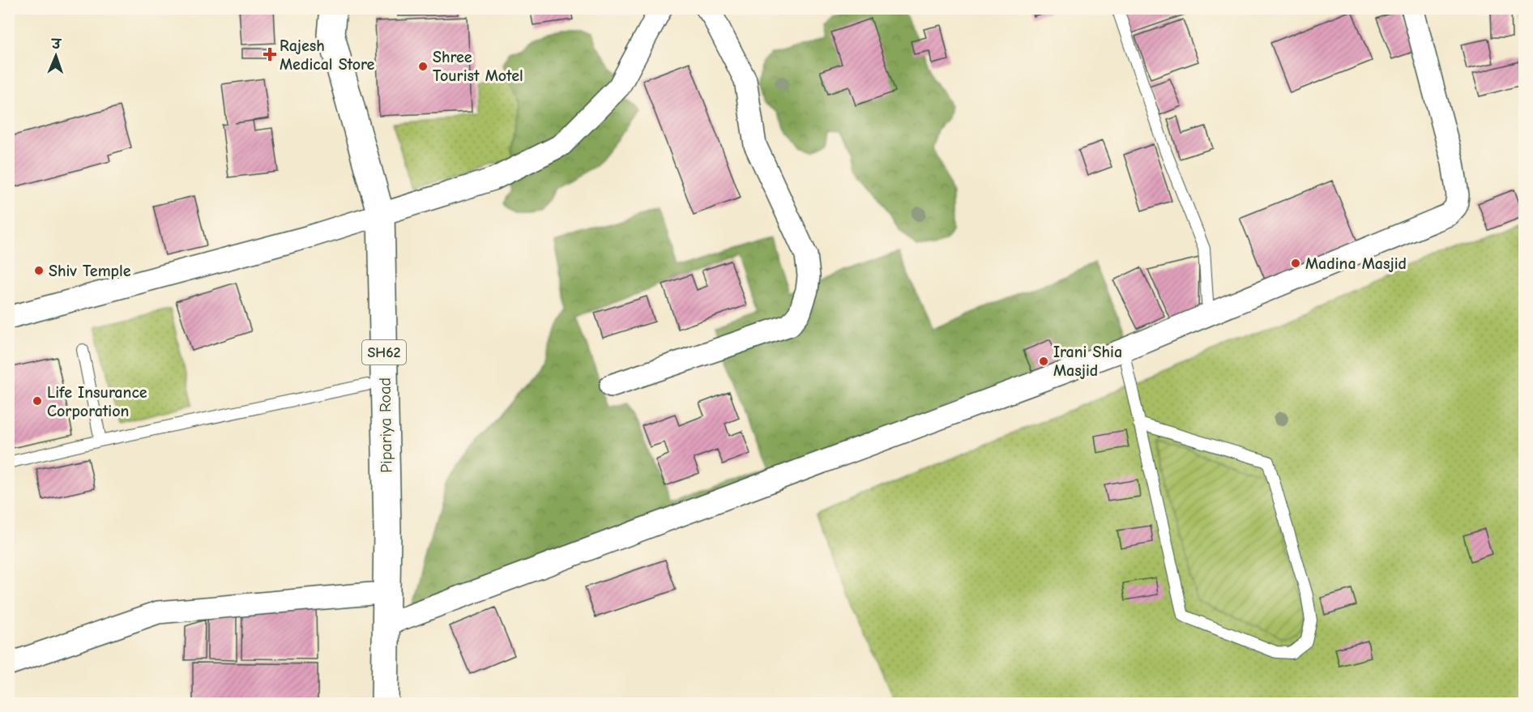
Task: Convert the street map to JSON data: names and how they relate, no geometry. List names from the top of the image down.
{
  "streets": {
    "main road": ["SH62", "Pipariya Road"]
  },
  "places": {
    "health": ["Rajesh Medical Store"],
    "other": [
      "Shree Tourist Motel",
      "Madina Masjid",
      "Shiv Temple",
      "Irani Shia Masjid",
      "Life Insurance Corporation"
    ]
  },
  "north": "top"
}
